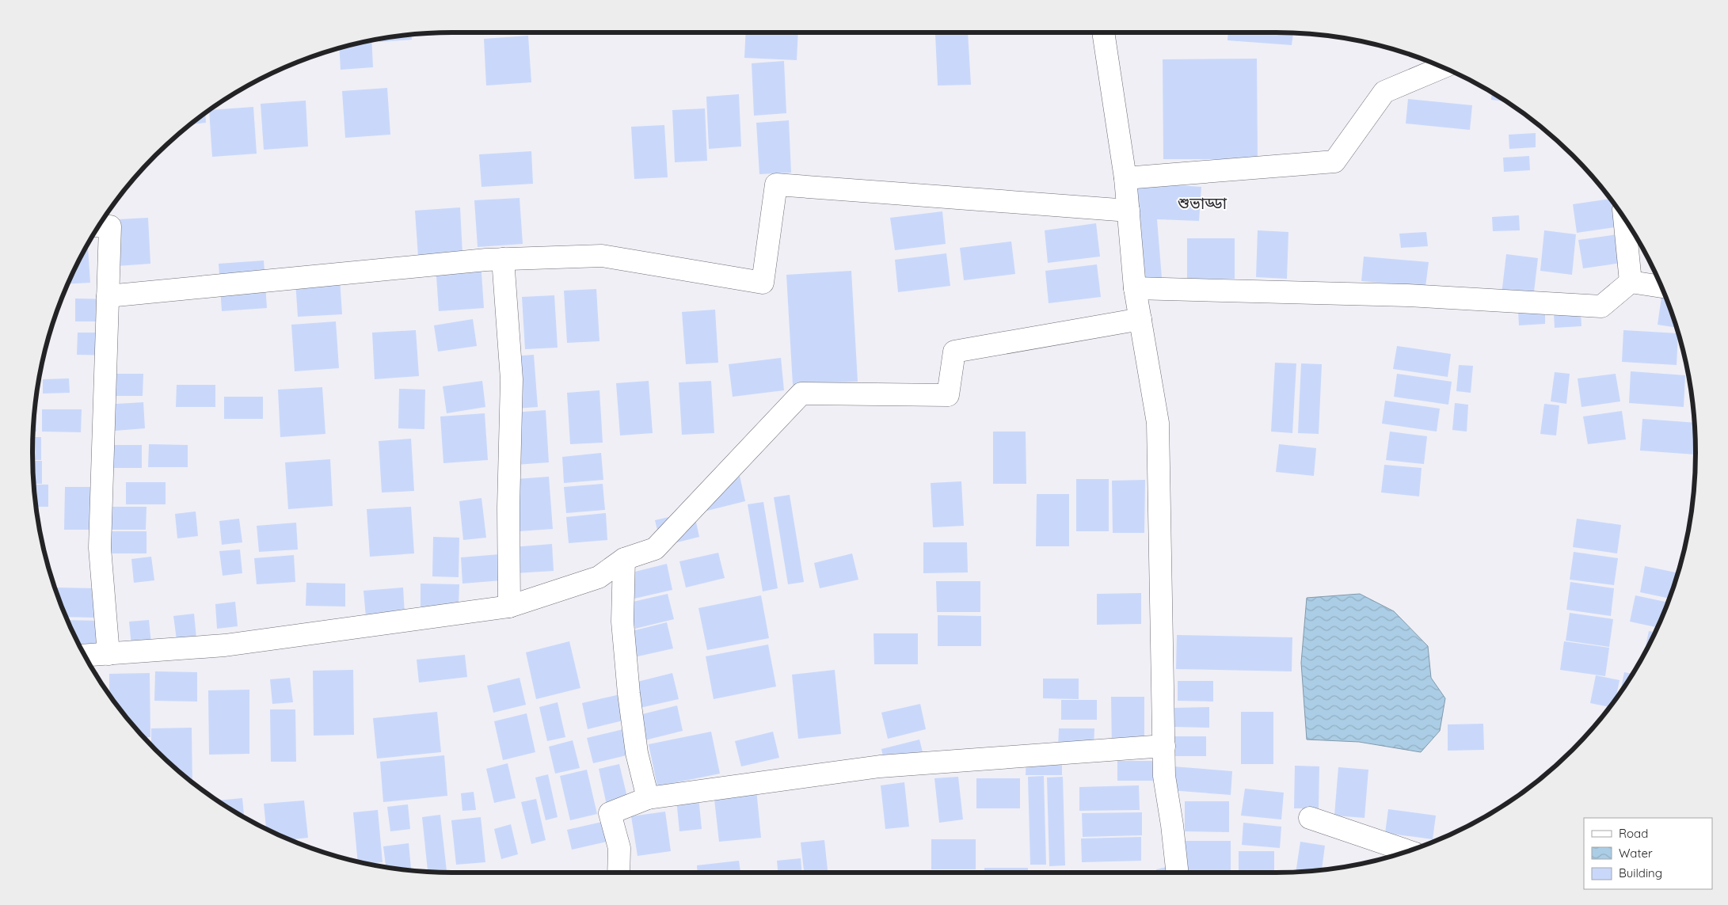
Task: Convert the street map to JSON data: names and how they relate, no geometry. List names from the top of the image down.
{
  "districts": ["শুভাড্ডা"],
  "legend": ["Road", "Water", "Building"]
}
